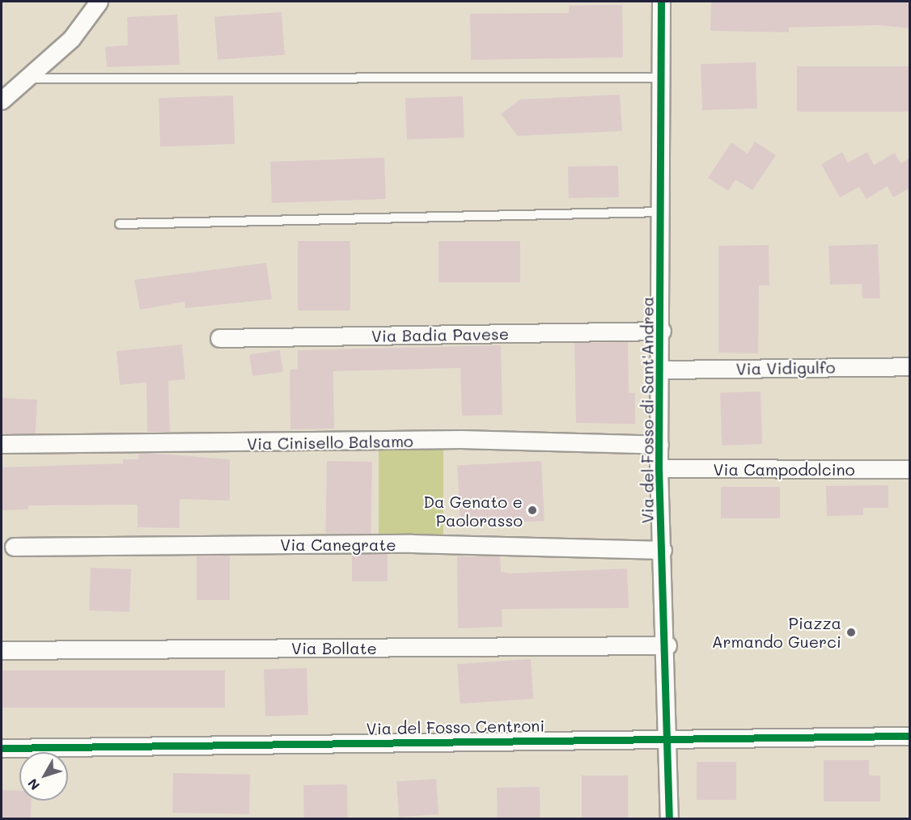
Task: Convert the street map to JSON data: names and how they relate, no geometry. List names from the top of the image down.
{
  "streets": {
    "street": [
      "Via Badia Pavese",
      "Via Vidigulfo",
      "Via del Fosso di Sant'Andrea",
      "Via Cinisello Balsamo",
      "Via Campodolcino",
      "Via Canegrate",
      "Via Bollate",
      "Via del Fosso Centroni"
    ]
  },
  "crossings": [
    ["Via Badia Pavese", "Via del Fosso di Sant'Andrea"],
    ["Via Vidigulfo", "Via del Fosso di Sant'Andrea"],
    ["Via del Fosso di Sant'Andrea", "Via Cinisello Balsamo"],
    ["Via del Fosso di Sant'Andrea", "Via Campodolcino"],
    ["Via del Fosso di Sant'Andrea", "Via Canegrate"],
    ["Via del Fosso di Sant'Andrea", "Via Bollate"],
    ["Via del Fosso di Sant'Andrea", "Via del Fosso Centroni"]
  ],
  "places": ["Da Genato e Paolorasso", "Piazza Armando Guerci"],
  "north": "bottom left"
}
